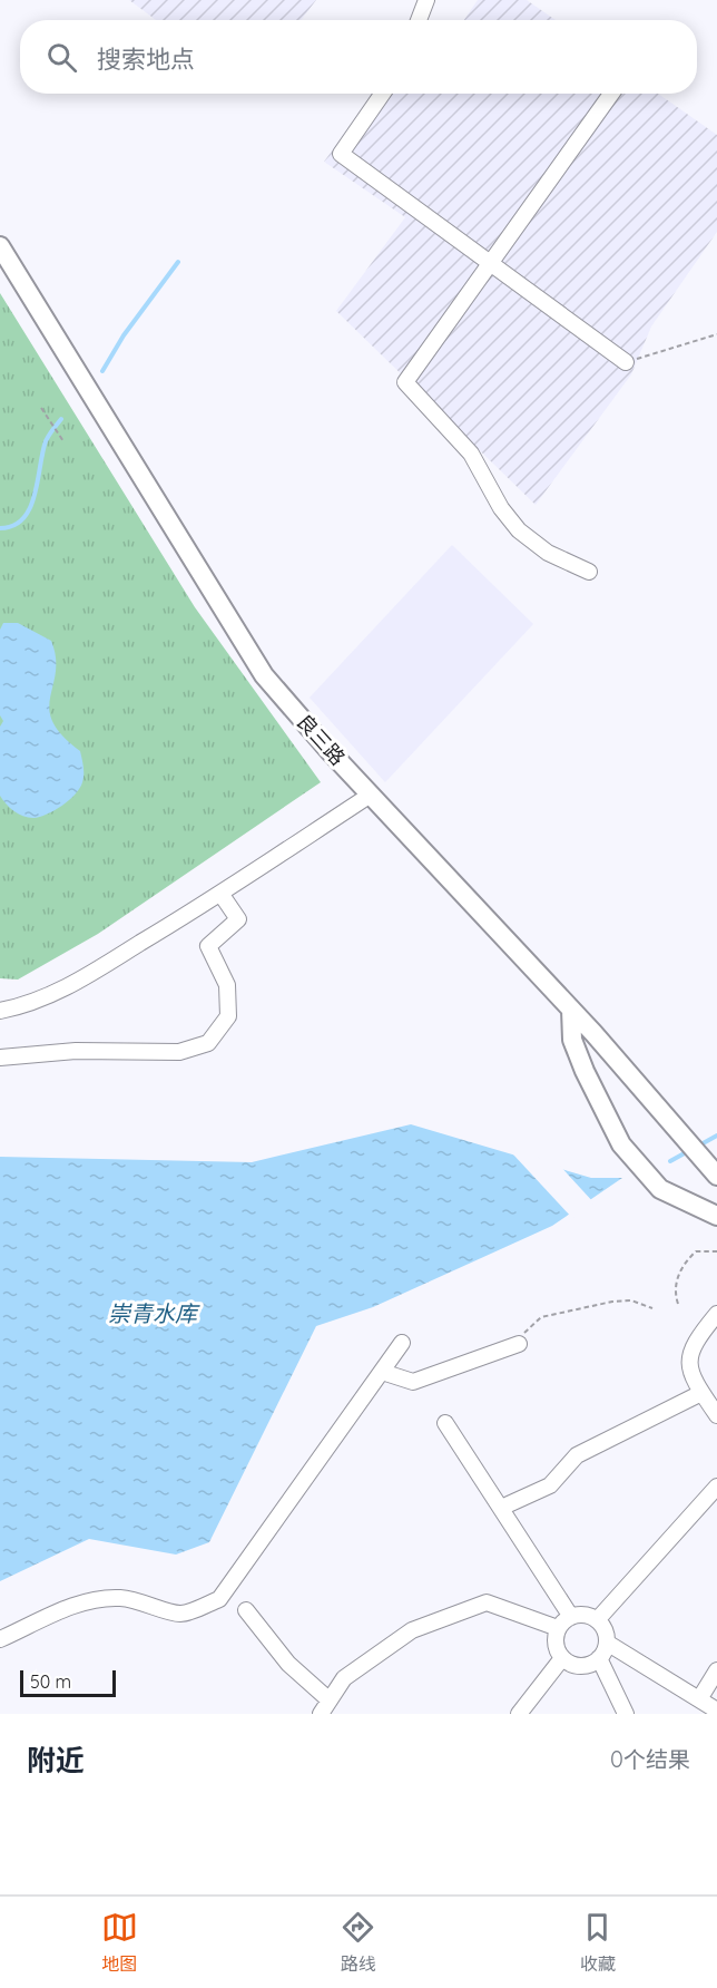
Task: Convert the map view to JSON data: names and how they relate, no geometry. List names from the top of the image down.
{
  "streets": {
    "main road": ["良三路"]
  },
  "water": ["崇青水库"],
  "scale_bar": "50 m",
  "page": {
    "search": "搜索地点",
    "scale": "50 m",
    "heading": ["附近", "0个结果"],
    "nav": ["地图", "路线", "收藏"]
  }
}
